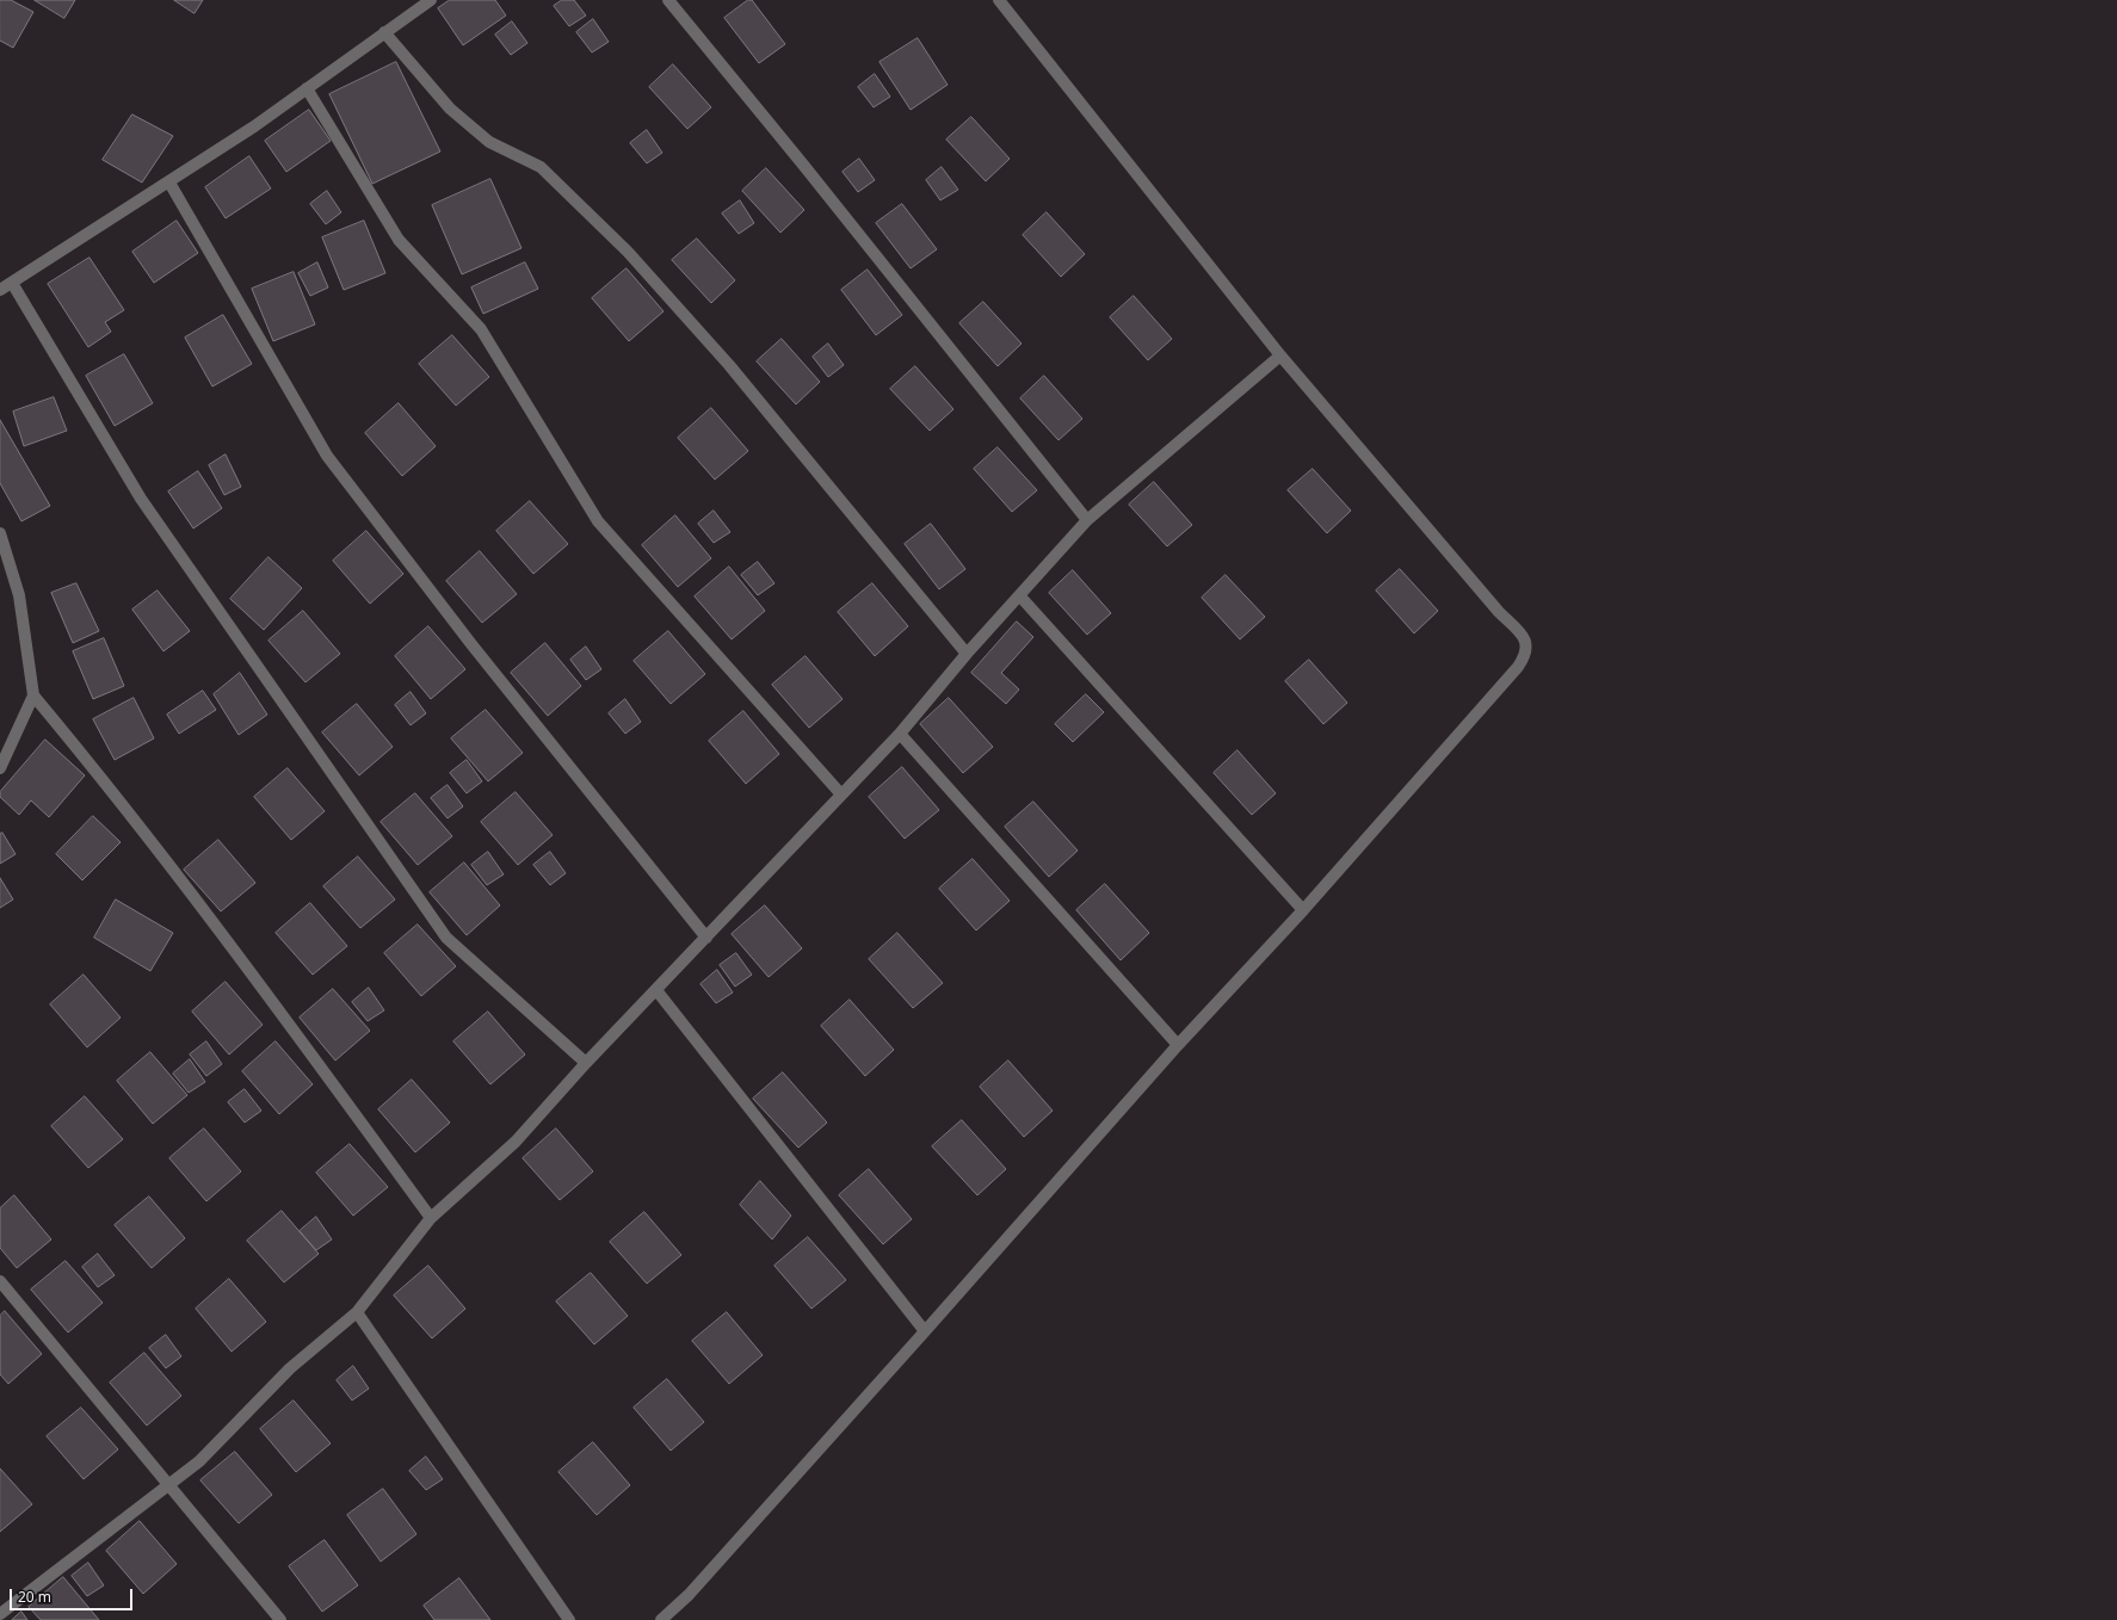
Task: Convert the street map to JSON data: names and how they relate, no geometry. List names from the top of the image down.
{
  "scale_bar": "20 m"
}
